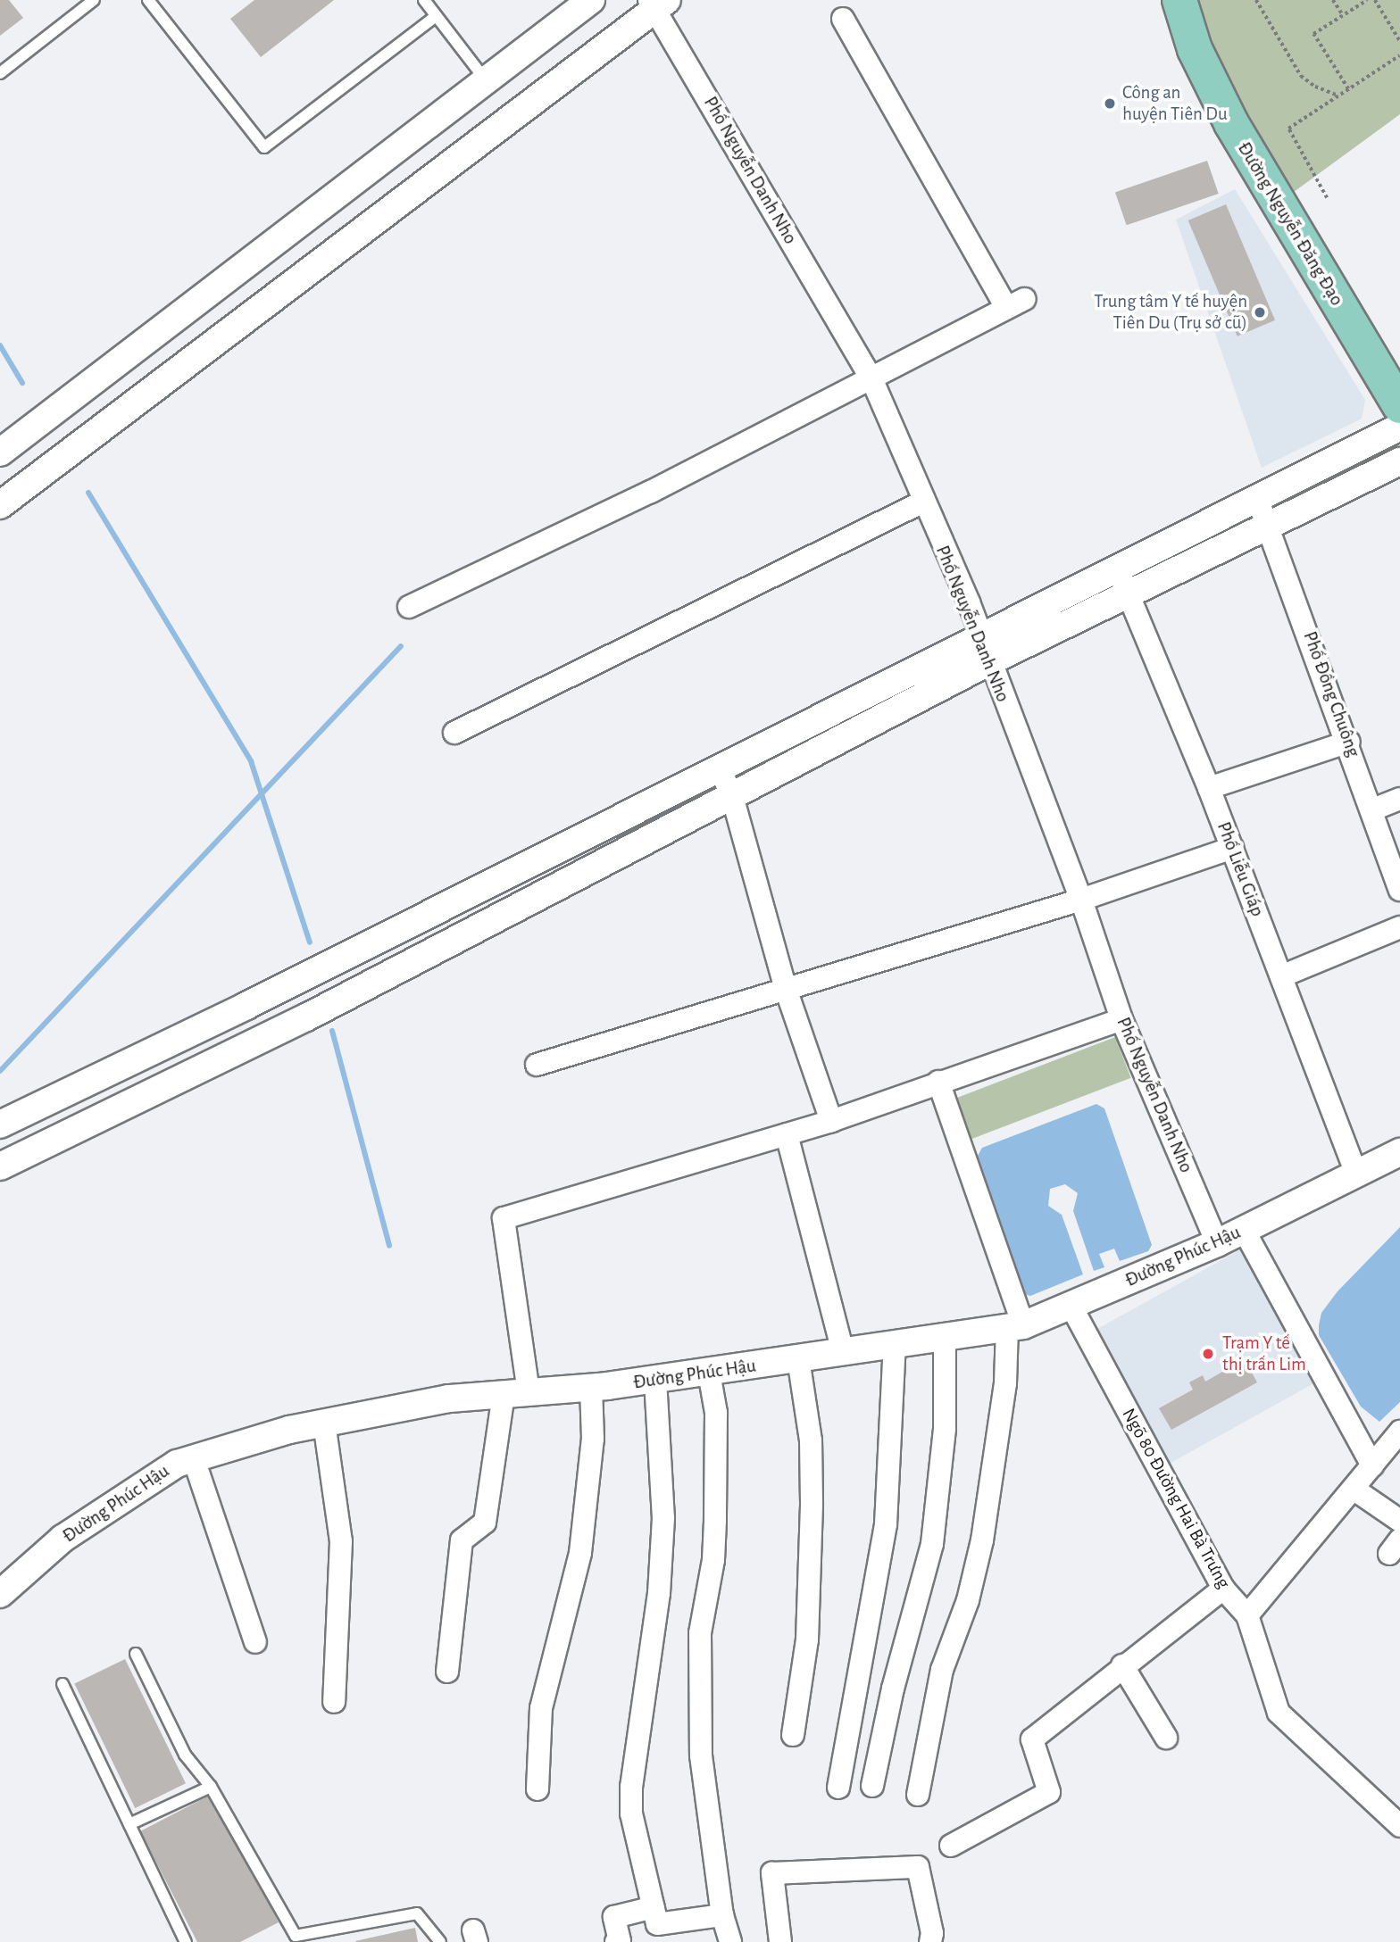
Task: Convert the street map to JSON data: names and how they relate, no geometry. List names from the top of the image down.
{
  "streets": {
    "main road": ["Đường Nguyễn Đăng Đạo"],
    "street": [
      "Phố Nguyễn Danh Nho",
      "Phố Đồng Chuông",
      "Phố Liễu Giáp",
      "Đường Phúc Hậu",
      "Ngõ 80 Đường Hai Bà Trưng"
    ]
  },
  "crossings": [
    ["Phố Nguyễn Danh Nho", "Đường Phúc Hậu"],
    ["Phố Liễu Giáp", "Đường Phúc Hậu"],
    ["Đường Phúc Hậu", "Ngõ 80 Đường Hai Bà Trưng"]
  ],
  "places": ["Công an huyện Tiên Du", "Trung tâm Y tế huyện Tiên Du (Trụ sở cũ)", "Trạm Y tế thị trấn Lim"]
}
